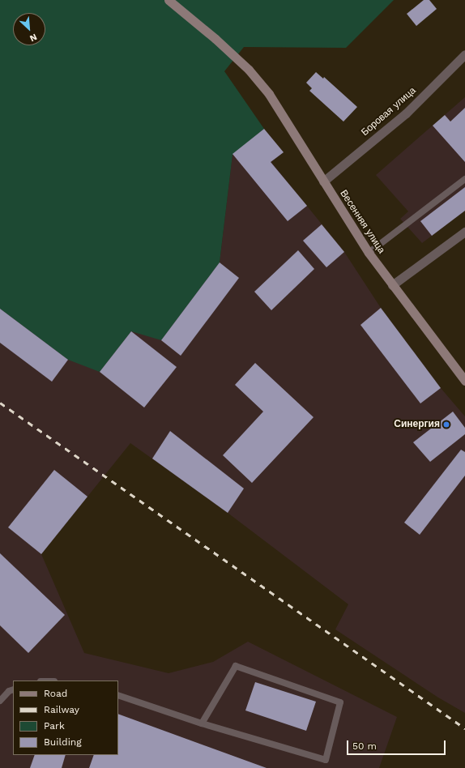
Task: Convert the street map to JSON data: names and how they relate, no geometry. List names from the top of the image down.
{
  "streets": {
    "main road": ["Весенняя улица"],
    "street": ["Боровая улица"]
  },
  "crossings": [
    ["Боровая улица", "Весенняя улица"]
  ],
  "places": ["Синергия"],
  "legend": [
    "Road",
    "Railway",
    "Park",
    "Building"
  ],
  "scale_bar": "50 m",
  "north": "bottom right"
}
